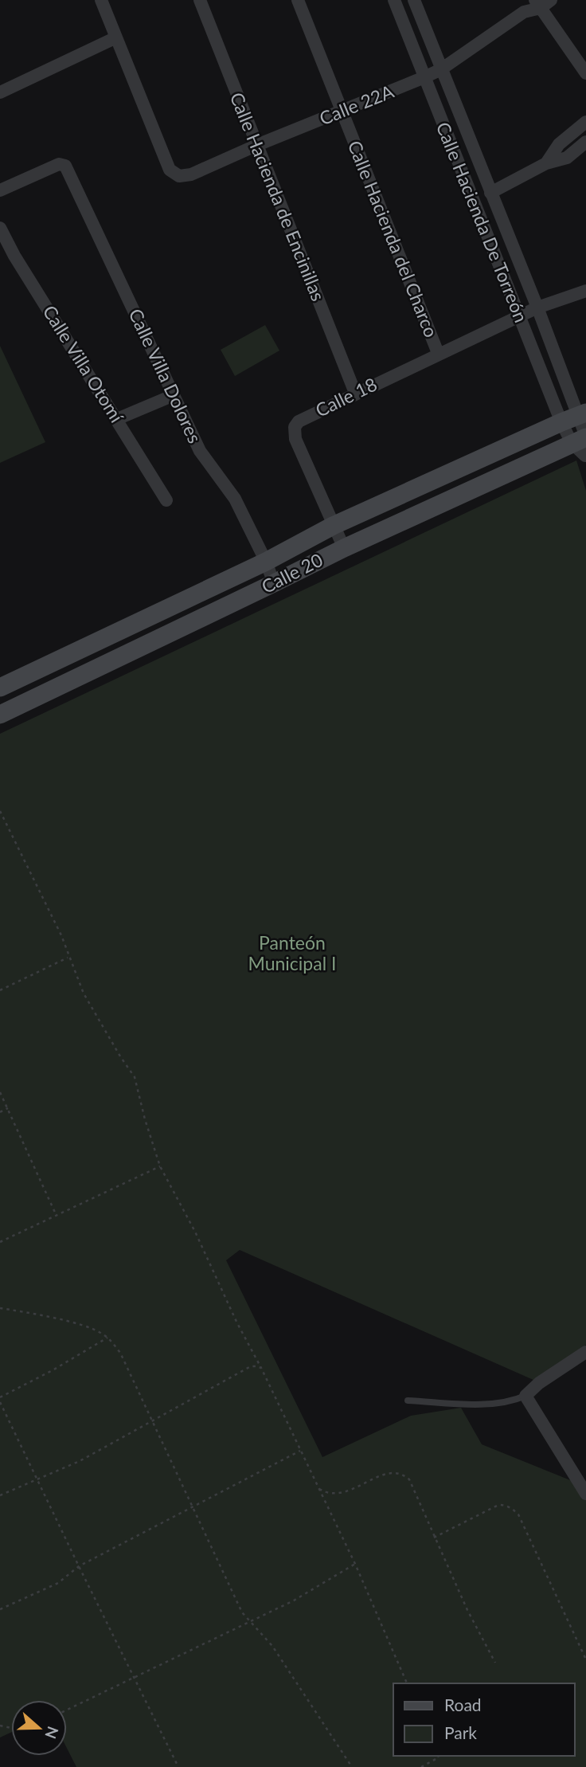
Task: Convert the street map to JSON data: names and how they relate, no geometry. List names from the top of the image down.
{
  "streets": {
    "main road": ["Calle 20"],
    "street": [
      "Calle 22A",
      "Calle Hacienda de Encinillas",
      "Calle Hacienda De Torreón",
      "Calle Hacienda del Charco",
      "Calle Villa Otomí",
      "Calle Villa Dolores",
      "Calle 18"
    ]
  },
  "crossings": [
    ["Calle 22A", "Calle Hacienda de Encinillas"],
    ["Calle 22A", "Calle Hacienda De Torreón"],
    ["Calle 22A", "Calle Hacienda del Charco"],
    ["Calle Hacienda de Encinillas", "Calle 18"],
    ["Calle Hacienda De Torreón", "Calle 18"],
    ["Calle Hacienda De Torreón", "Calle 20"],
    ["Calle Hacienda del Charco", "Calle 18"],
    ["Calle Villa Dolores", "Calle 20"],
    ["Calle 18", "Calle 20"]
  ],
  "parks": ["Panteón Municipal I"],
  "legend": ["Road", "Park"],
  "north": "right"
}
